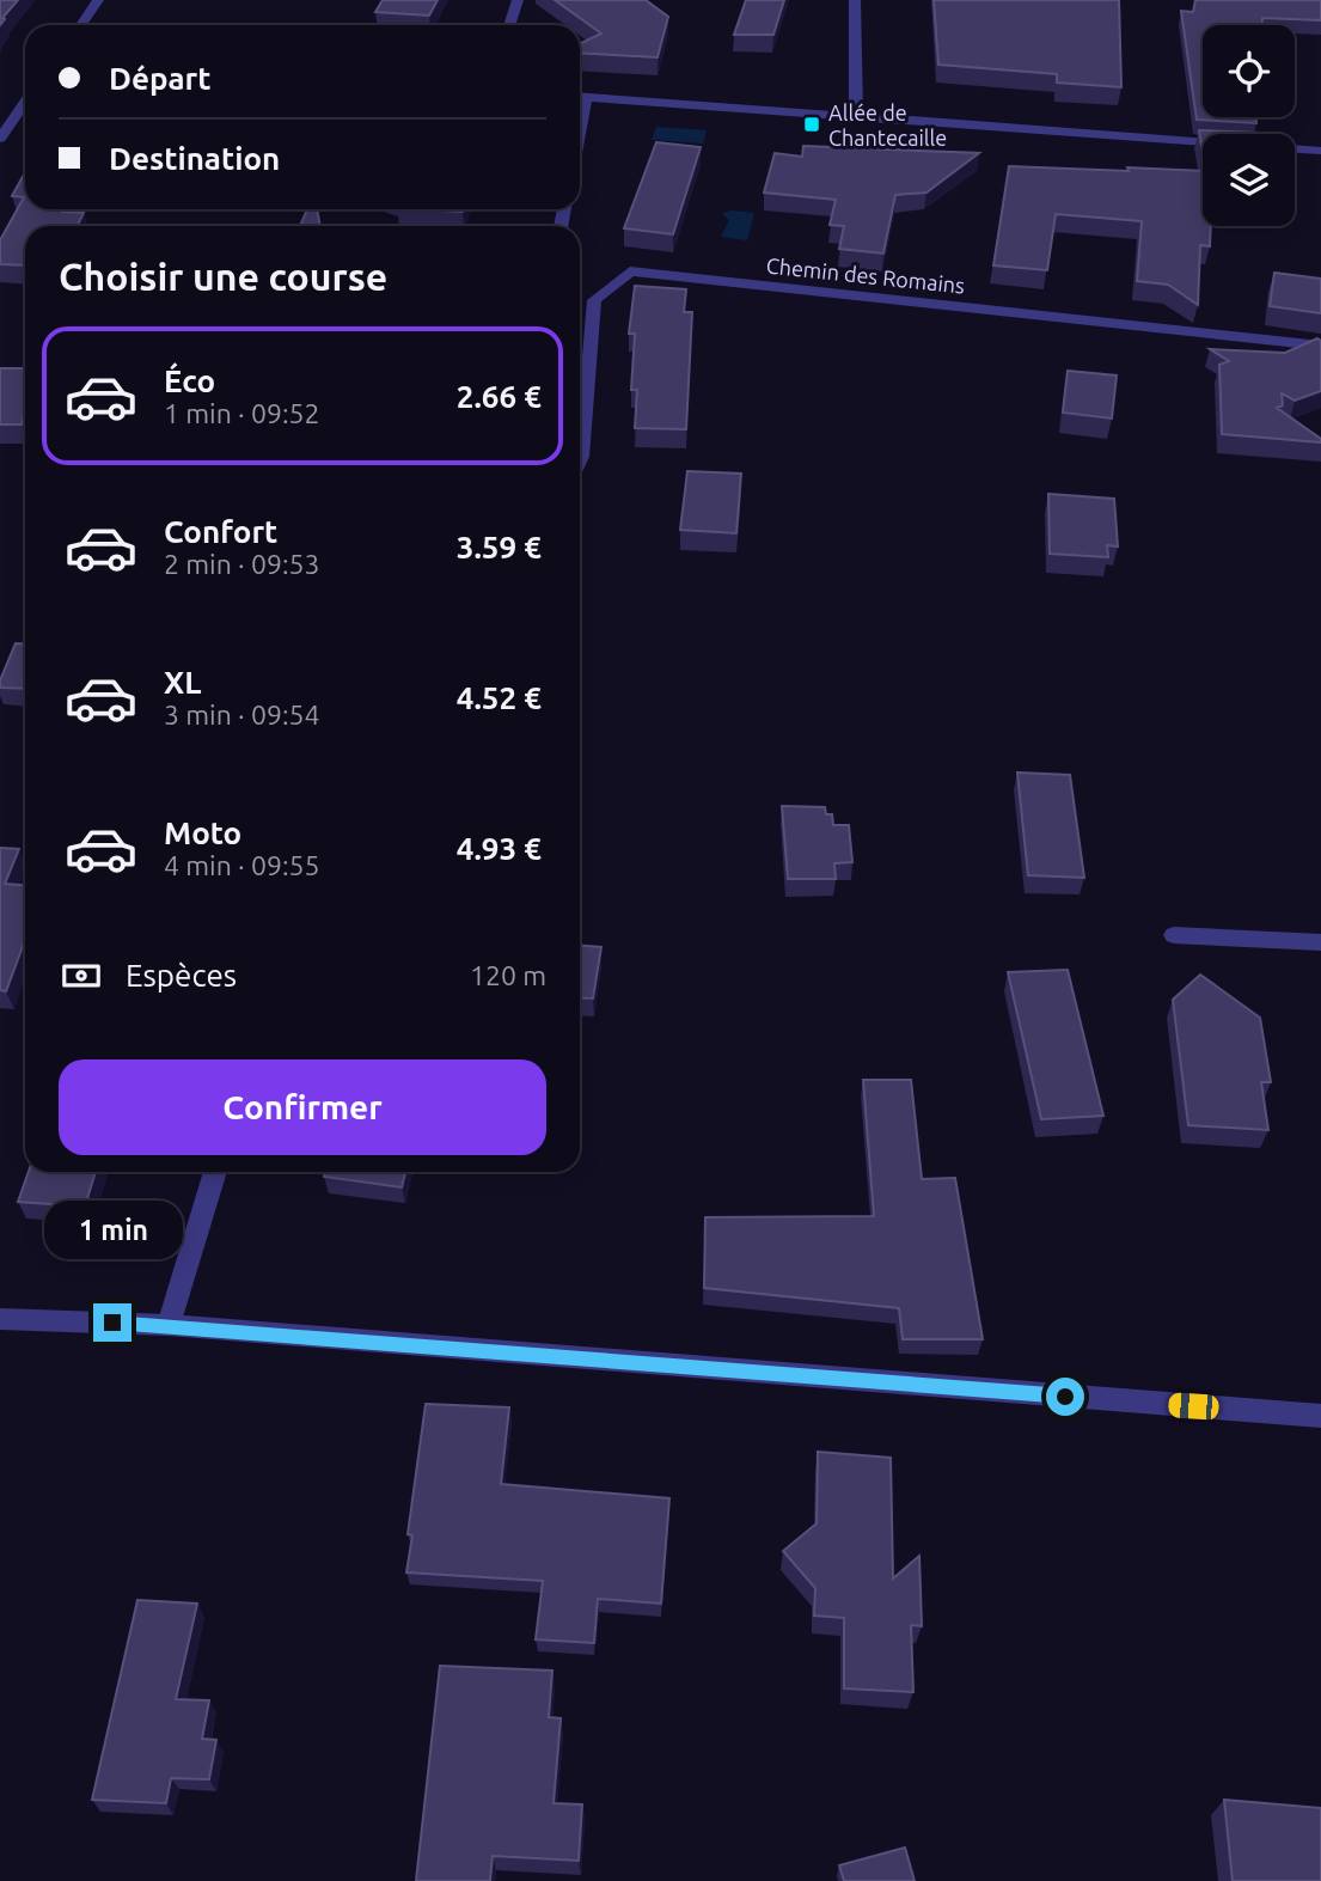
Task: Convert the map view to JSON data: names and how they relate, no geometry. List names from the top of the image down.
{
  "streets": {
    "street": ["Chemin des Romains"]
  },
  "places": {
    "transit": ["Allée de Chantecaille"]
  },
  "page": {
    "banner": ["Départ", "Destination"],
    "heading": "Choisir une course",
    "list": [
      {
        "name": "Éco",
        "note": "1 min · 09:52",
        "value": "2.66 €"
      },
      {
        "name": "Confort",
        "note": "2 min · 09:53",
        "value": "3.59 €"
      },
      {
        "name": "XL",
        "note": "3 min · 09:54",
        "value": "4.52 €"
      },
      {
        "name": "Moto",
        "note": "4 min · 09:55",
        "value": "4.93 €"
      }
    ],
    "pay": ["Espèces", "120 m"],
    "buttons": "Confirmer",
    "bubble": "1 min"
  }
}
